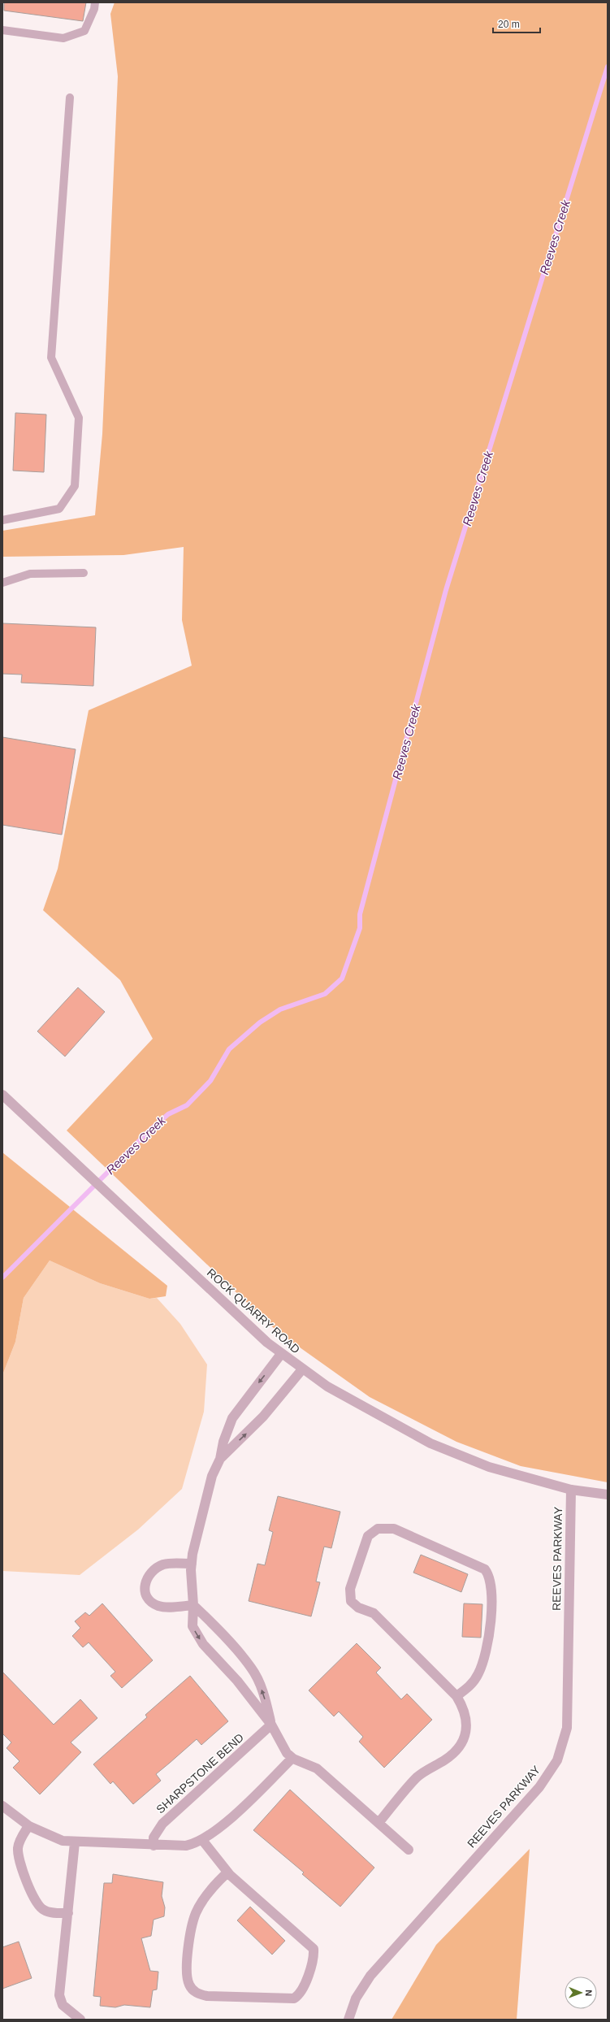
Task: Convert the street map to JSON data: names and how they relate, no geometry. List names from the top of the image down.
{
  "streets": {
    "street": ["ROCK QUARRY ROAD", "REEVES PARKWAY", "SHARPSTONE BEND"]
  },
  "crossings": [
    ["ROCK QUARRY ROAD", "REEVES PARKWAY"]
  ],
  "water": ["Reeves Creek"],
  "scale_bar": "20 m",
  "north": "right"
}
